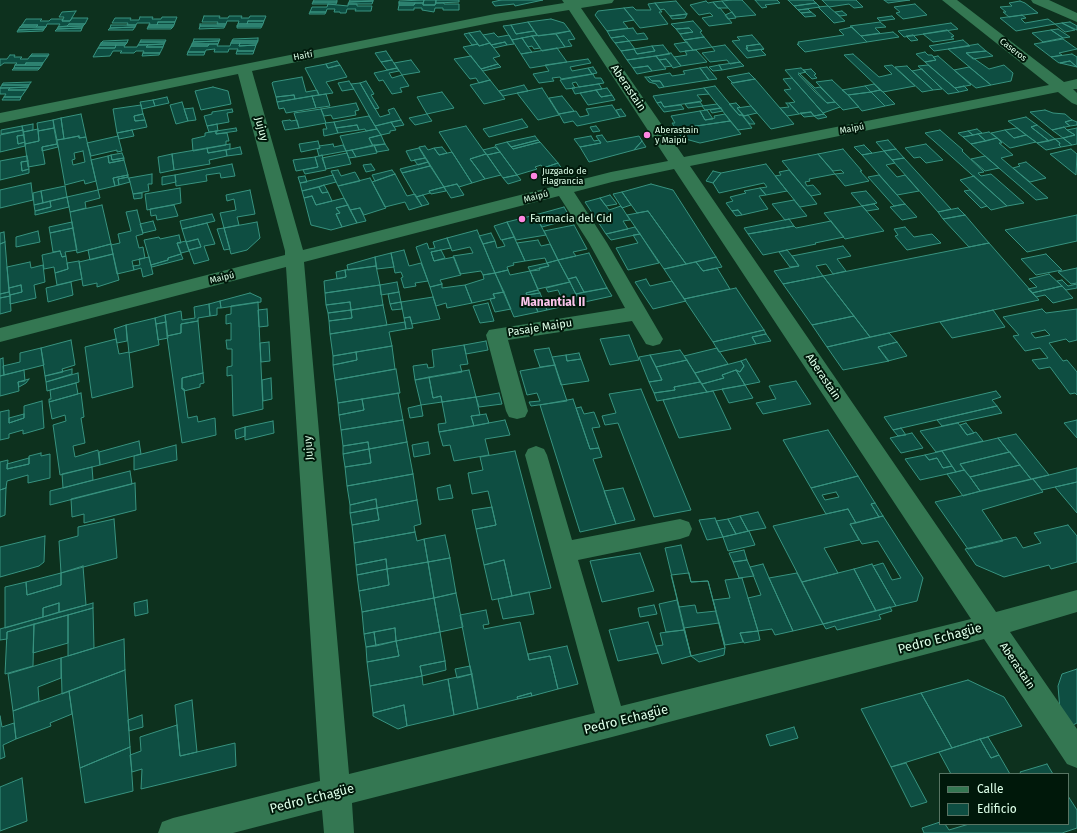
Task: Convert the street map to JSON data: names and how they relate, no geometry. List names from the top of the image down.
{
  "streets": {
    "street": [
      "Caseros",
      "Haití",
      "Aberastain",
      "Jujuy",
      "Maipú",
      "Pasaje Maipu",
      "Pedro Echagüe"
    ]
  },
  "crossings": [
    ["Caseros", "Maipú"],
    ["Haití", "Aberastain"],
    ["Haití", "Jujuy"],
    ["Aberastain", "Maipú"],
    ["Aberastain", "Pedro Echagüe"],
    ["Jujuy", "Maipú"],
    ["Jujuy", "Pedro Echagüe"]
  ],
  "districts": ["Manantial II"],
  "places": ["Aberastain y Maipú", "Juzgado de Flagrancia", "Farmacia del Cid"],
  "legend": ["Calle", "Edificio"]
}
